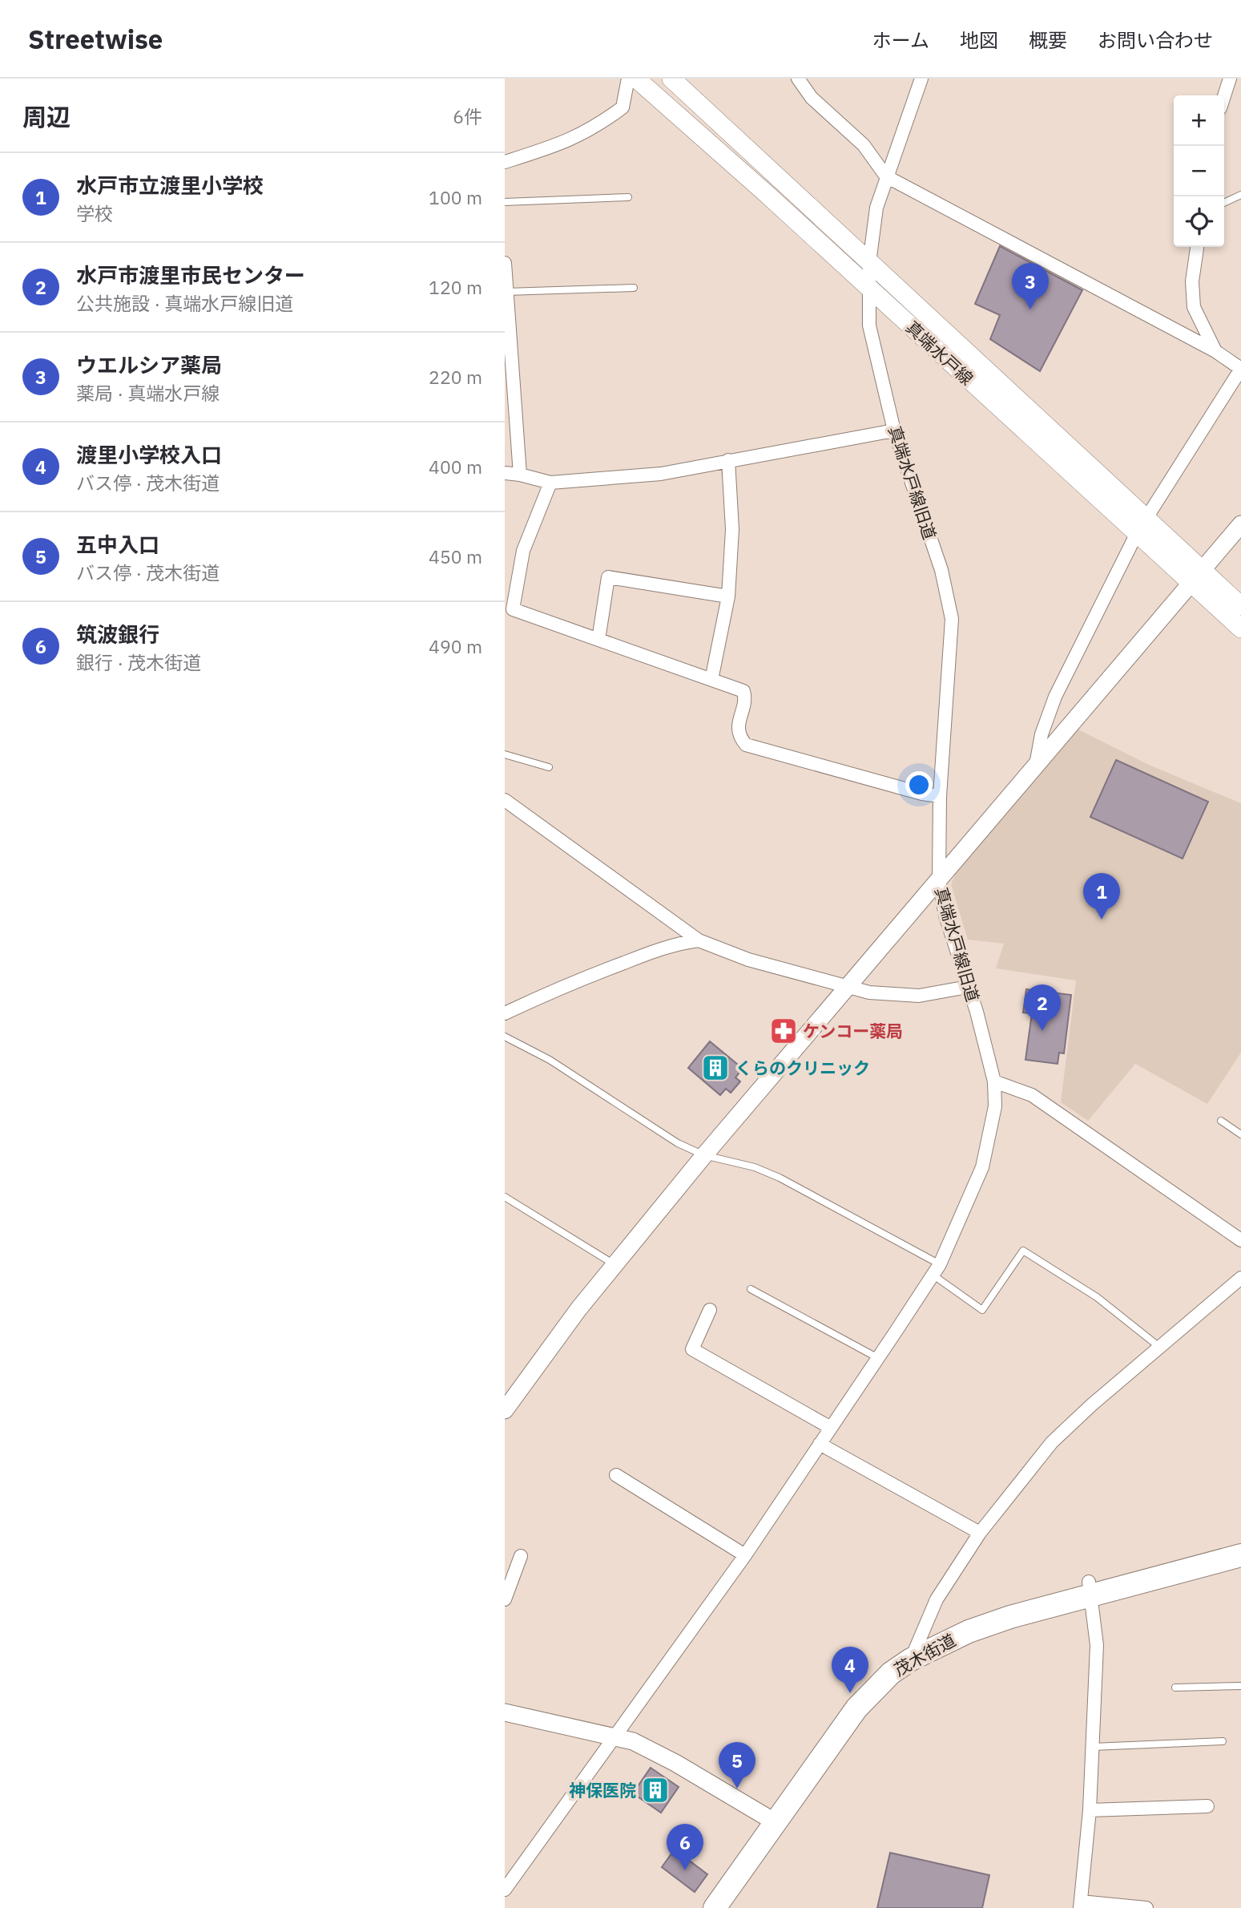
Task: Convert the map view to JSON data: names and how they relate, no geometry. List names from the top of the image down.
{
  "streets": {
    "highway": ["茂木街道"],
    "main road": ["真端水戸線"],
    "street": ["真端水戸線旧道"]
  },
  "crossings": [
    ["真端水戸線", "真端水戸線旧道"]
  ],
  "places": {
    "pharmacy": ["ケンコー薬局"],
    "building": ["くらのクリニック", "神保医院"]
  },
  "page": {
    "header": "Streetwise",
    "nav": [
      "ホーム",
      "地図",
      "概要",
      "お問い合わせ"
    ],
    "heading": ["周辺", "6件"],
    "map_buttons": ["+", "−"],
    "list": [
      {
        "mark": "1",
        "name": "水戸市立渡里小学校",
        "note": "学校",
        "value": "100 m"
      },
      {
        "mark": "2",
        "name": "水戸市渡里市民センター",
        "note": "公共施設 · 真端水戸線旧道",
        "value": "120 m"
      },
      {
        "mark": "3",
        "name": "ウエルシア薬局",
        "note": "薬局 · 真端水戸線",
        "value": "220 m"
      },
      {
        "mark": "4",
        "name": "渡里小学校入口",
        "note": "バス停 · 茂木街道",
        "value": "400 m"
      },
      {
        "mark": "5",
        "name": "五中入口",
        "note": "バス停 · 茂木街道",
        "value": "450 m"
      },
      {
        "mark": "6",
        "name": "筑波銀行",
        "note": "銀行 · 茂木街道",
        "value": "490 m"
      }
    ],
    "pins": [
      "3",
      "1",
      "2",
      "4",
      "5",
      "6"
    ]
  }
}
